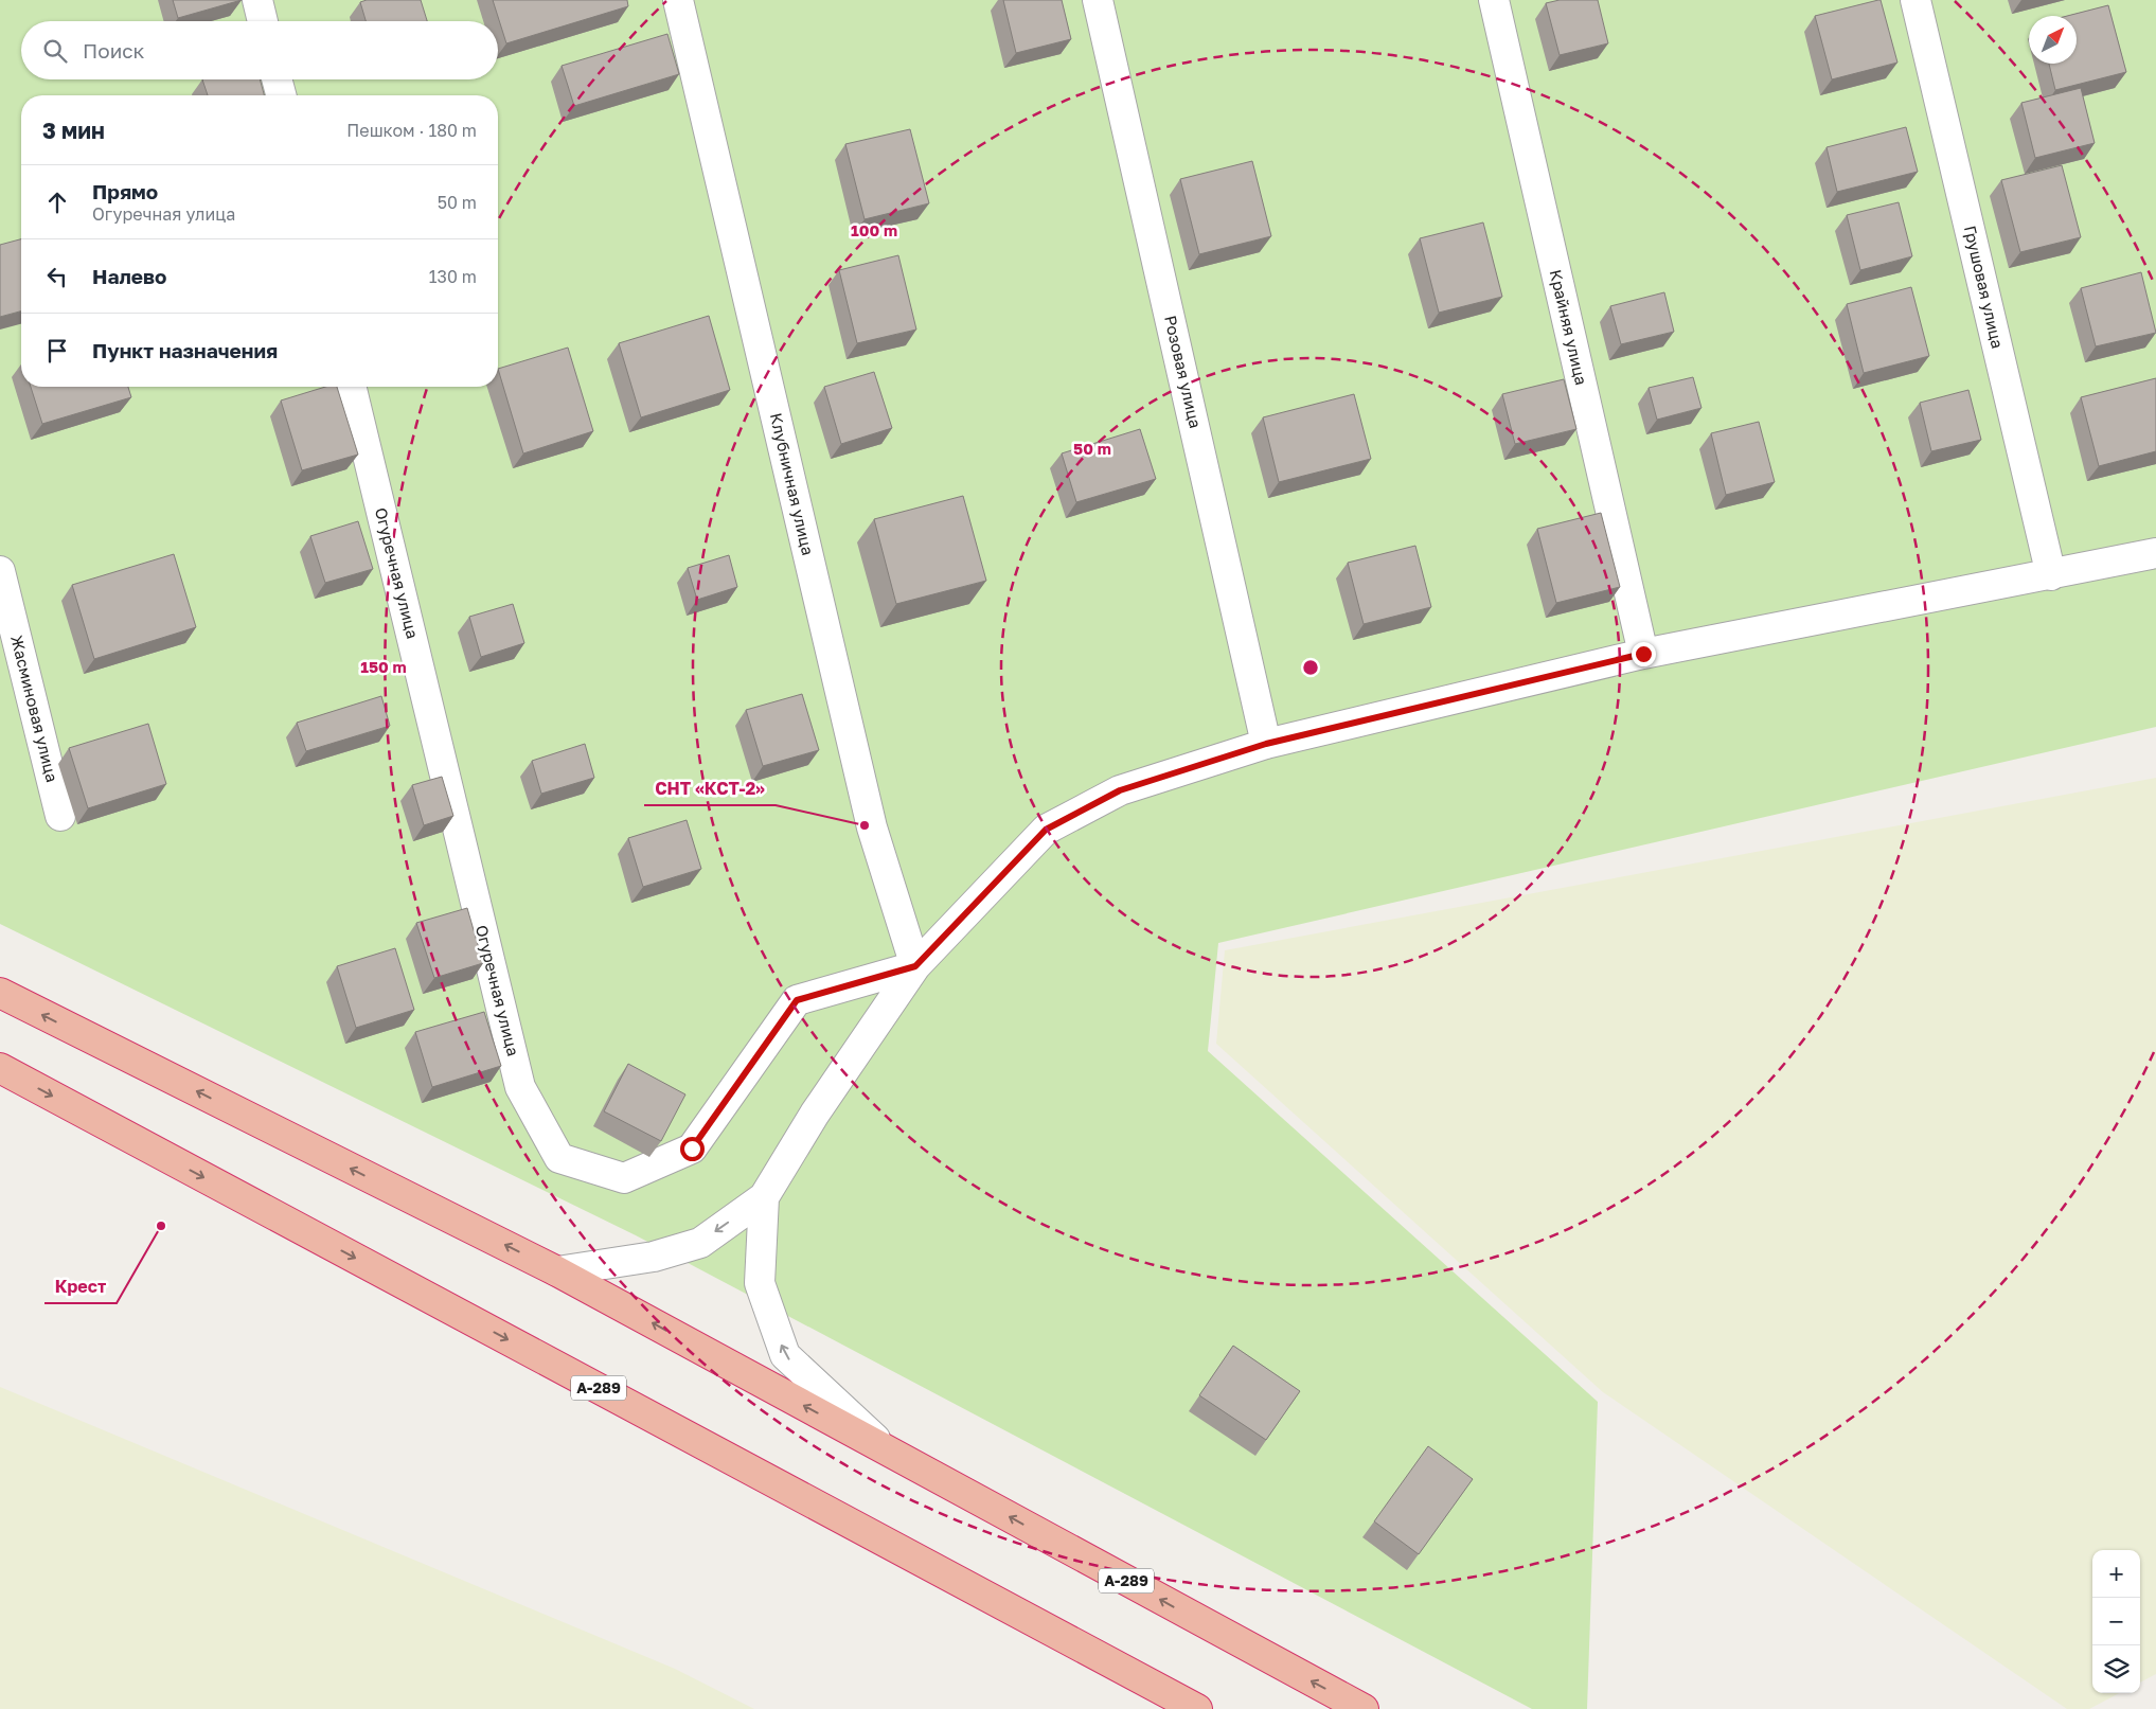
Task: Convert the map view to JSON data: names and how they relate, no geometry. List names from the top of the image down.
{
  "streets": {
    "highway": ["А-289"],
    "street": [
      "Грушовая улица",
      "Крайняя улица",
      "Розовая улица",
      "Клубничная улица",
      "Огуречная улица",
      "Жасминовая улица"
    ]
  },
  "crossings": [
    ["Клубничная улица", "Огуречная улица"]
  ],
  "places": ["СНТ «КСТ-2»", "Крест"],
  "north": "top right",
  "page": {
    "search": "Поиск",
    "heading": ["3 мин", "Пешком · 180 m"],
    "list": [
      ["Прямо", "Огуречная улица", "50 m"],
      ["Налево", "130 m"],
      "Пункт назначения"
    ],
    "map_buttons": ["+", "−"]
  },
  "rings": ["100 m", "50 m", "150 m"]
}
